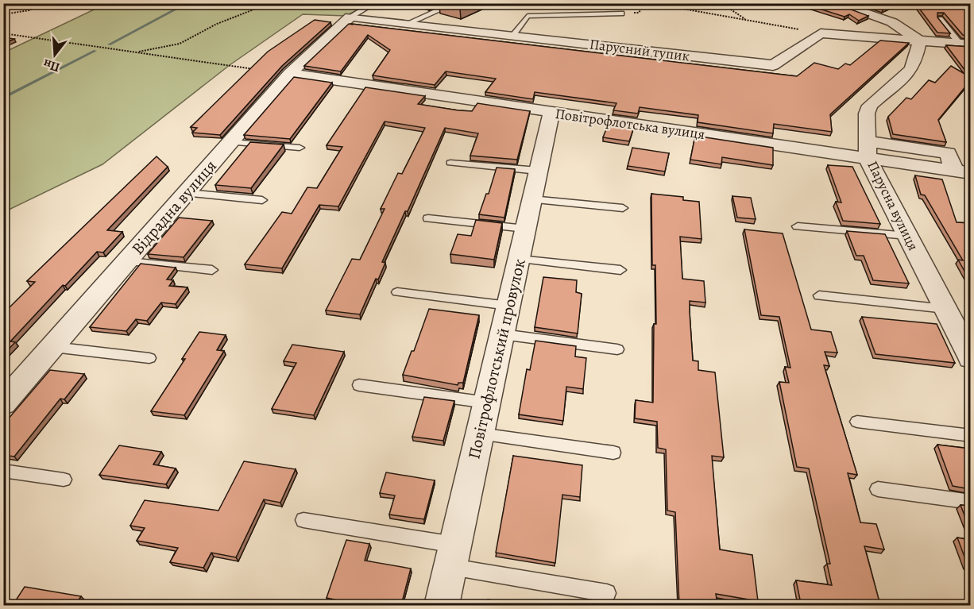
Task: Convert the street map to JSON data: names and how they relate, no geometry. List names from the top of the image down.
{
  "streets": {
    "street": [
      "Парусний тупик",
      "Повітрофлотська вулиця",
      "Парусна вулиця",
      "Відрадна вулиця",
      "Повітрофлотський провулок"
    ]
  },
  "crossings": [
    ["Парусний тупик", "Відрадна вулиця"],
    ["Повітрофлотська вулиця", "Парусна вулиця"],
    ["Повітрофлотська вулиця", "Відрадна вулиця"],
    ["Повітрофлотська вулиця", "Повітрофлотський провулок"]
  ],
  "north": "bottom"
}
